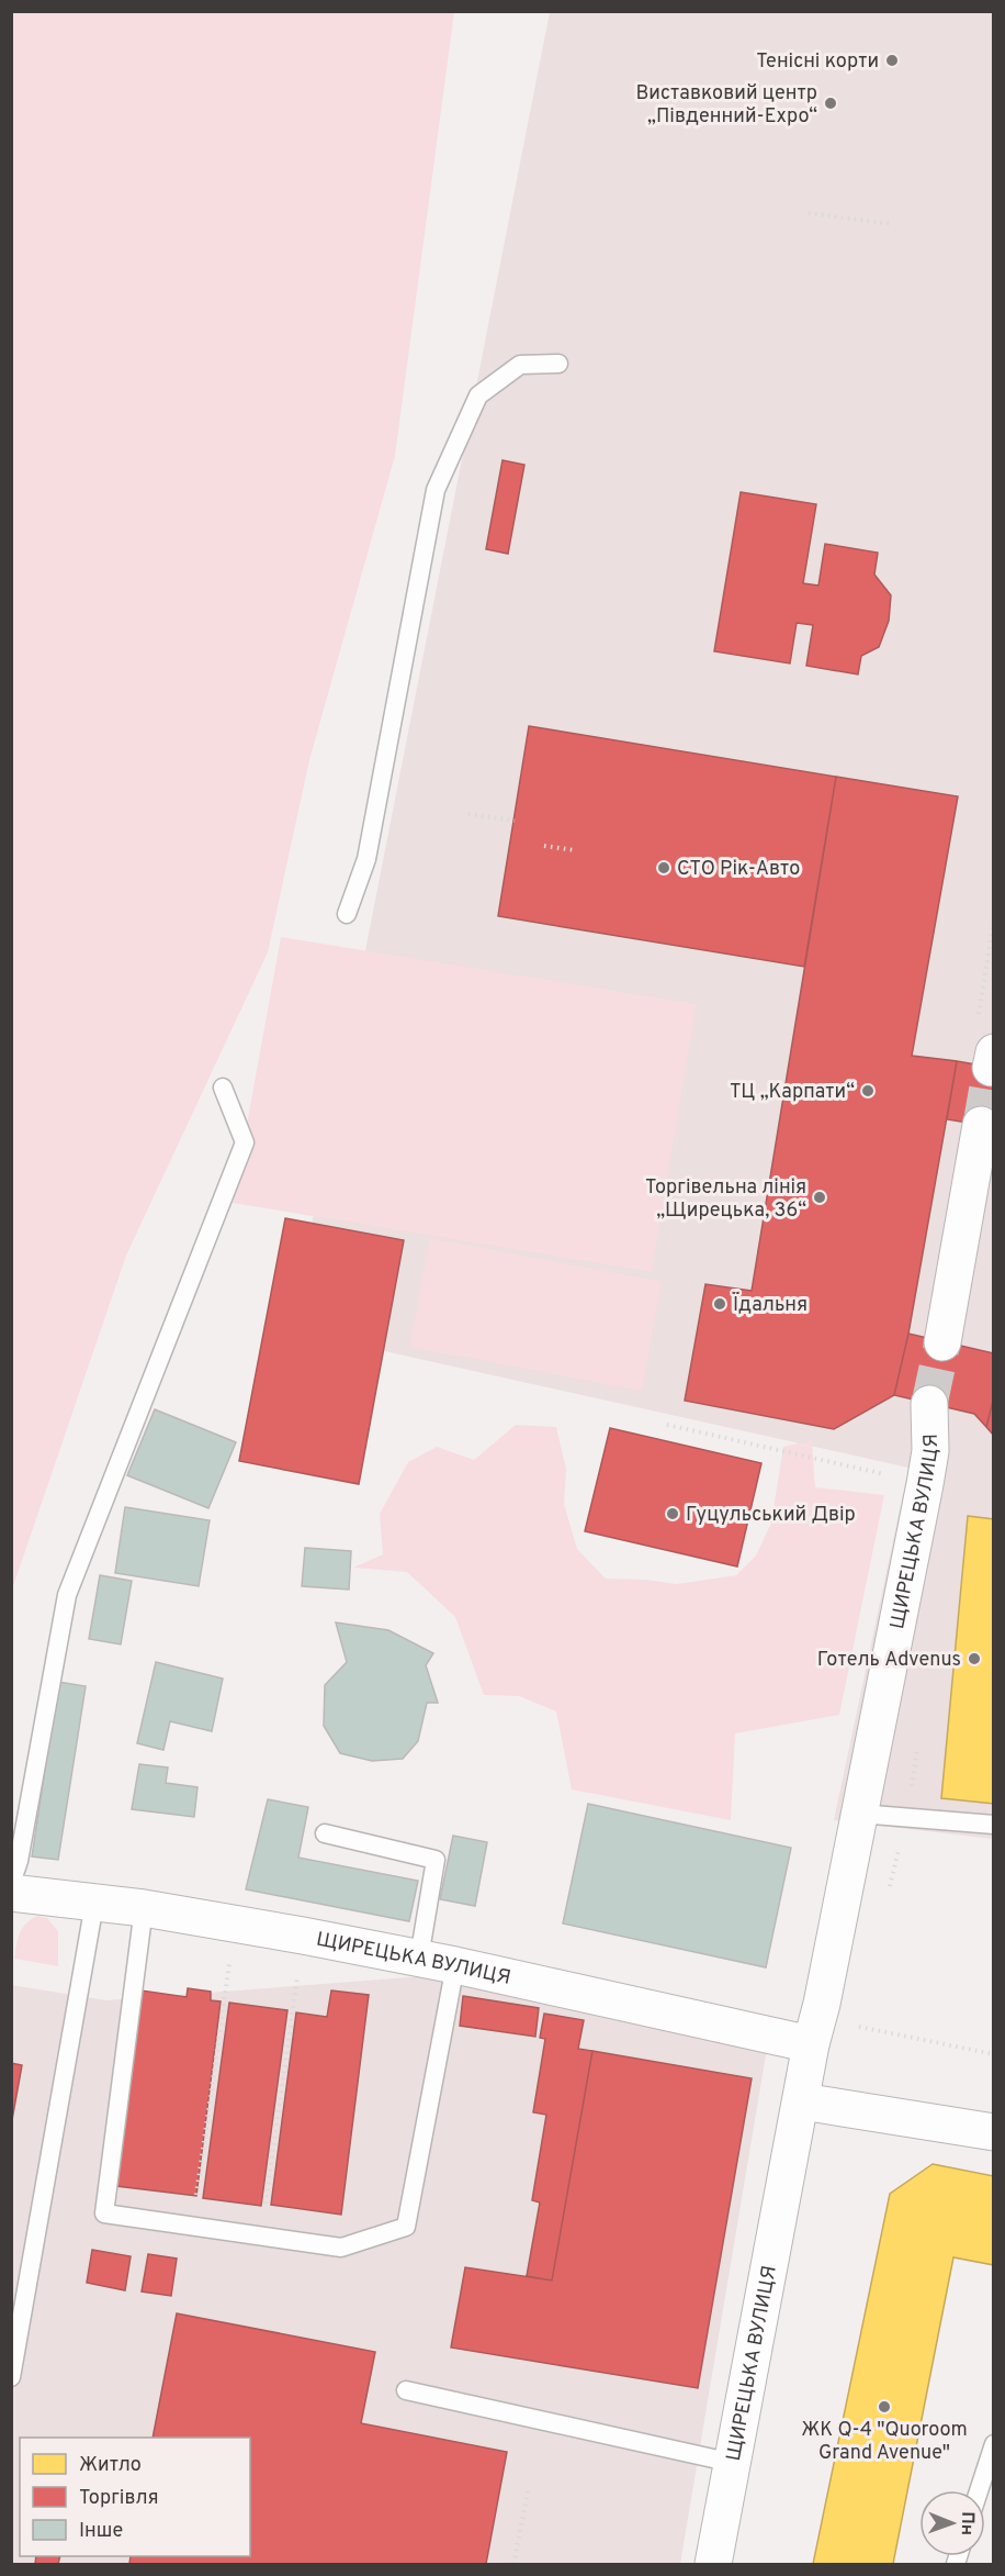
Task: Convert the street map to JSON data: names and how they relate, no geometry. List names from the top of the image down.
{
  "streets": {
    "street": ["ЩИРЕЦЬКА ВУЛИЦЯ"]
  },
  "places": [
    "Тенісні корти",
    "Виставковий центр „Південний-Expo“",
    "СТО Рік-Авто",
    "ТЦ „Карпати“",
    "Торгівельна лінія „Щирецька, 36“",
    "Їдальня",
    "Гуцульський Двір",
    "Готель Advenus",
    "ЖК Q-4 \"Quoroom Grand Avenue\""
  ],
  "legend": ["Житло", "Торгівля", "Інше"],
  "north": "right"
}
